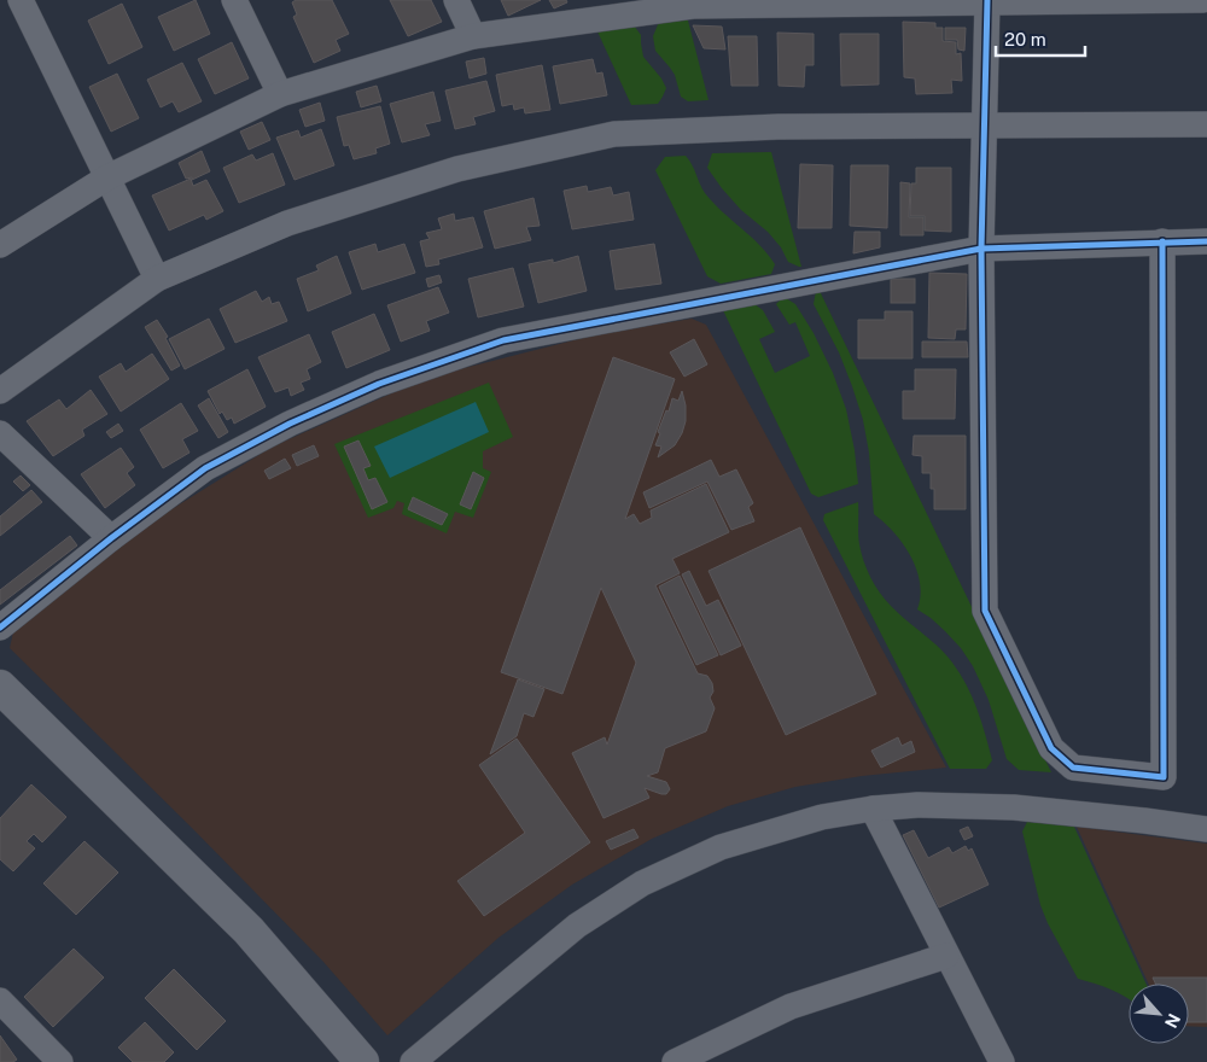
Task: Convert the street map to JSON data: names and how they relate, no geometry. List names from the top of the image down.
{
  "scale_bar": "20 m",
  "north": "bottom right"
}
